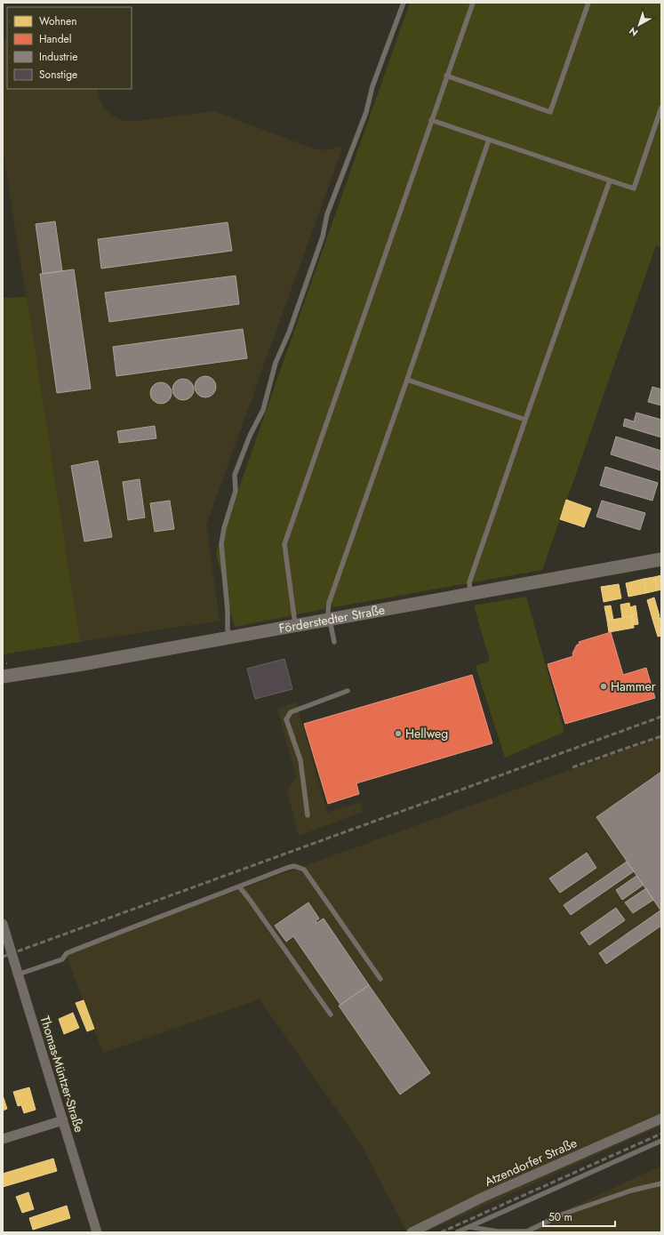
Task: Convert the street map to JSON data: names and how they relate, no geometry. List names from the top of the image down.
{
  "streets": {
    "main road": ["Förderstedter Straße"],
    "street": ["Thomas-Müntzer-Straße", "Atzendorfer Straße"]
  },
  "places": ["Hammer", "Hellweg"],
  "legend": [
    "Wohnen",
    "Handel",
    "Industrie",
    "Sonstige"
  ],
  "scale_bar": "50 m",
  "north": "bottom left"
}
